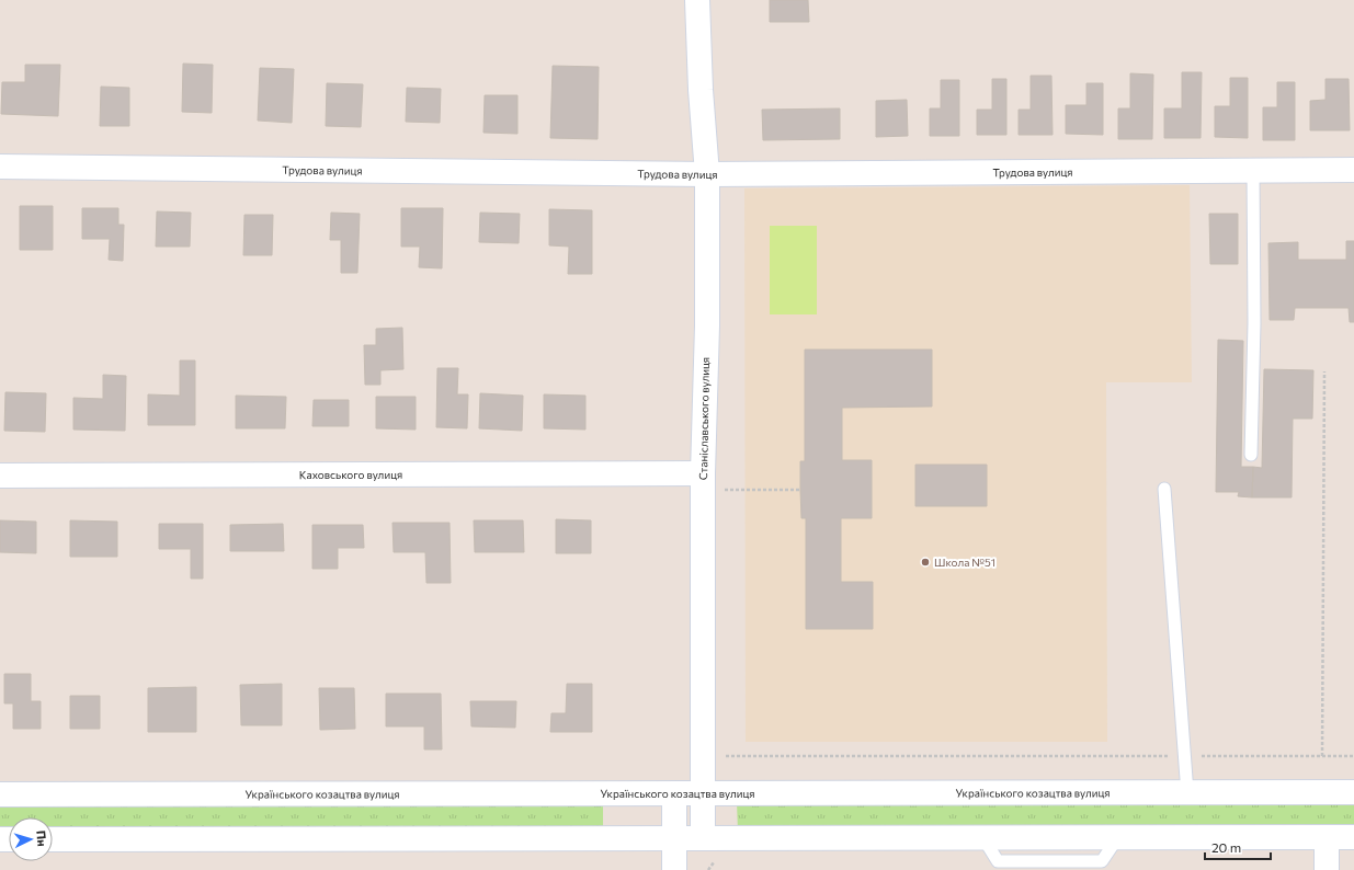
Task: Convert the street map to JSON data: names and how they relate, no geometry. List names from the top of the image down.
{
  "streets": {
    "street": [
      "Трудова вулиця",
      "Станіславського вулиця",
      "Каховського вулиця",
      "Українського козацтва вулиця"
    ]
  },
  "crossings": [
    ["Трудова вулиця", "Станіславського вулиця"],
    ["Станіславського вулиця", "Каховського вулиця"],
    ["Станіславського вулиця", "Українського козацтва вулиця"]
  ],
  "places": ["Школа №51"],
  "scale_bar": "20 m",
  "north": "right"
}
